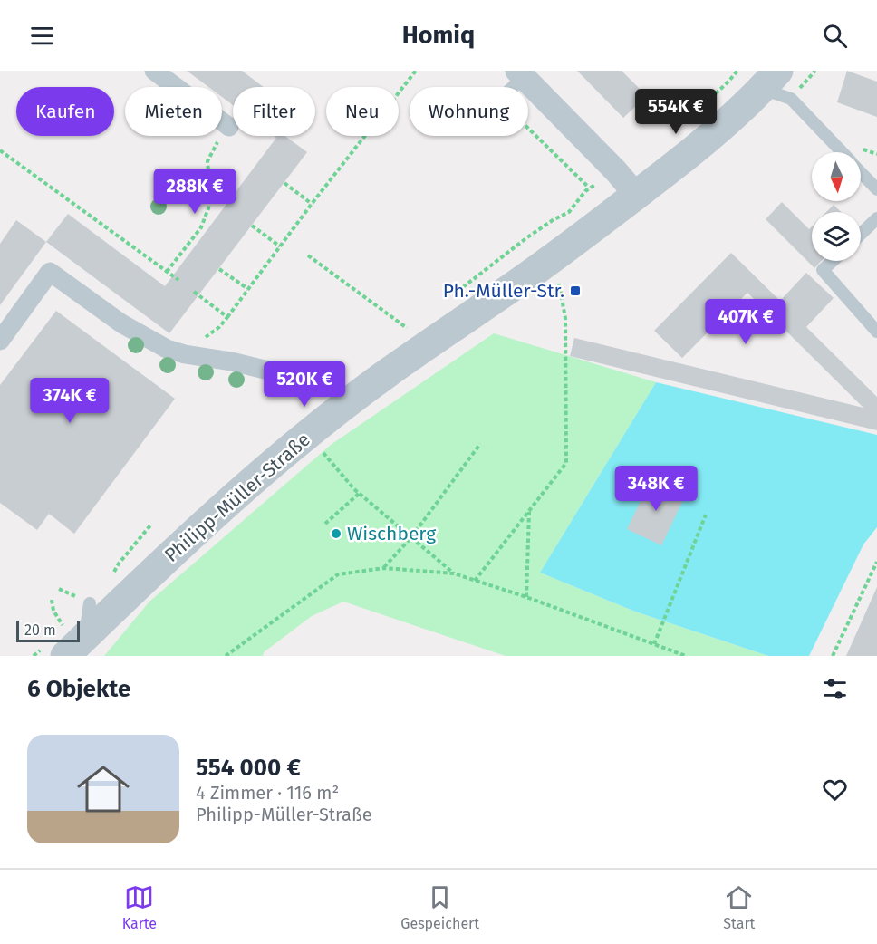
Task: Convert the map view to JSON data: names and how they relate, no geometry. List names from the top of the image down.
{
  "streets": {
    "street": ["Philipp-Müller-Straße"]
  },
  "places": {
    "transit": ["Ph.-Müller-Str."],
    "other": ["Wischberg"]
  },
  "scale_bar": "20 m",
  "north": "bottom",
  "page": {
    "header": "Homiq",
    "chip": [
      "Kaufen",
      "Mieten",
      "Filter",
      "Neu",
      "Wohnung"
    ],
    "price": [
      "554K €",
      "288K €",
      "407K €",
      "520K €",
      "374K €",
      "348K €"
    ],
    "scale": "20 m",
    "heading": "6 Objekte",
    "list": [
      {
        "name": "554 000 €",
        "note": "4 Zimmer · 116 m² · Philipp-Müller-Straße"
      }
    ],
    "tabs": ["Karte", "Gespeichert", "Start"]
  }
}
